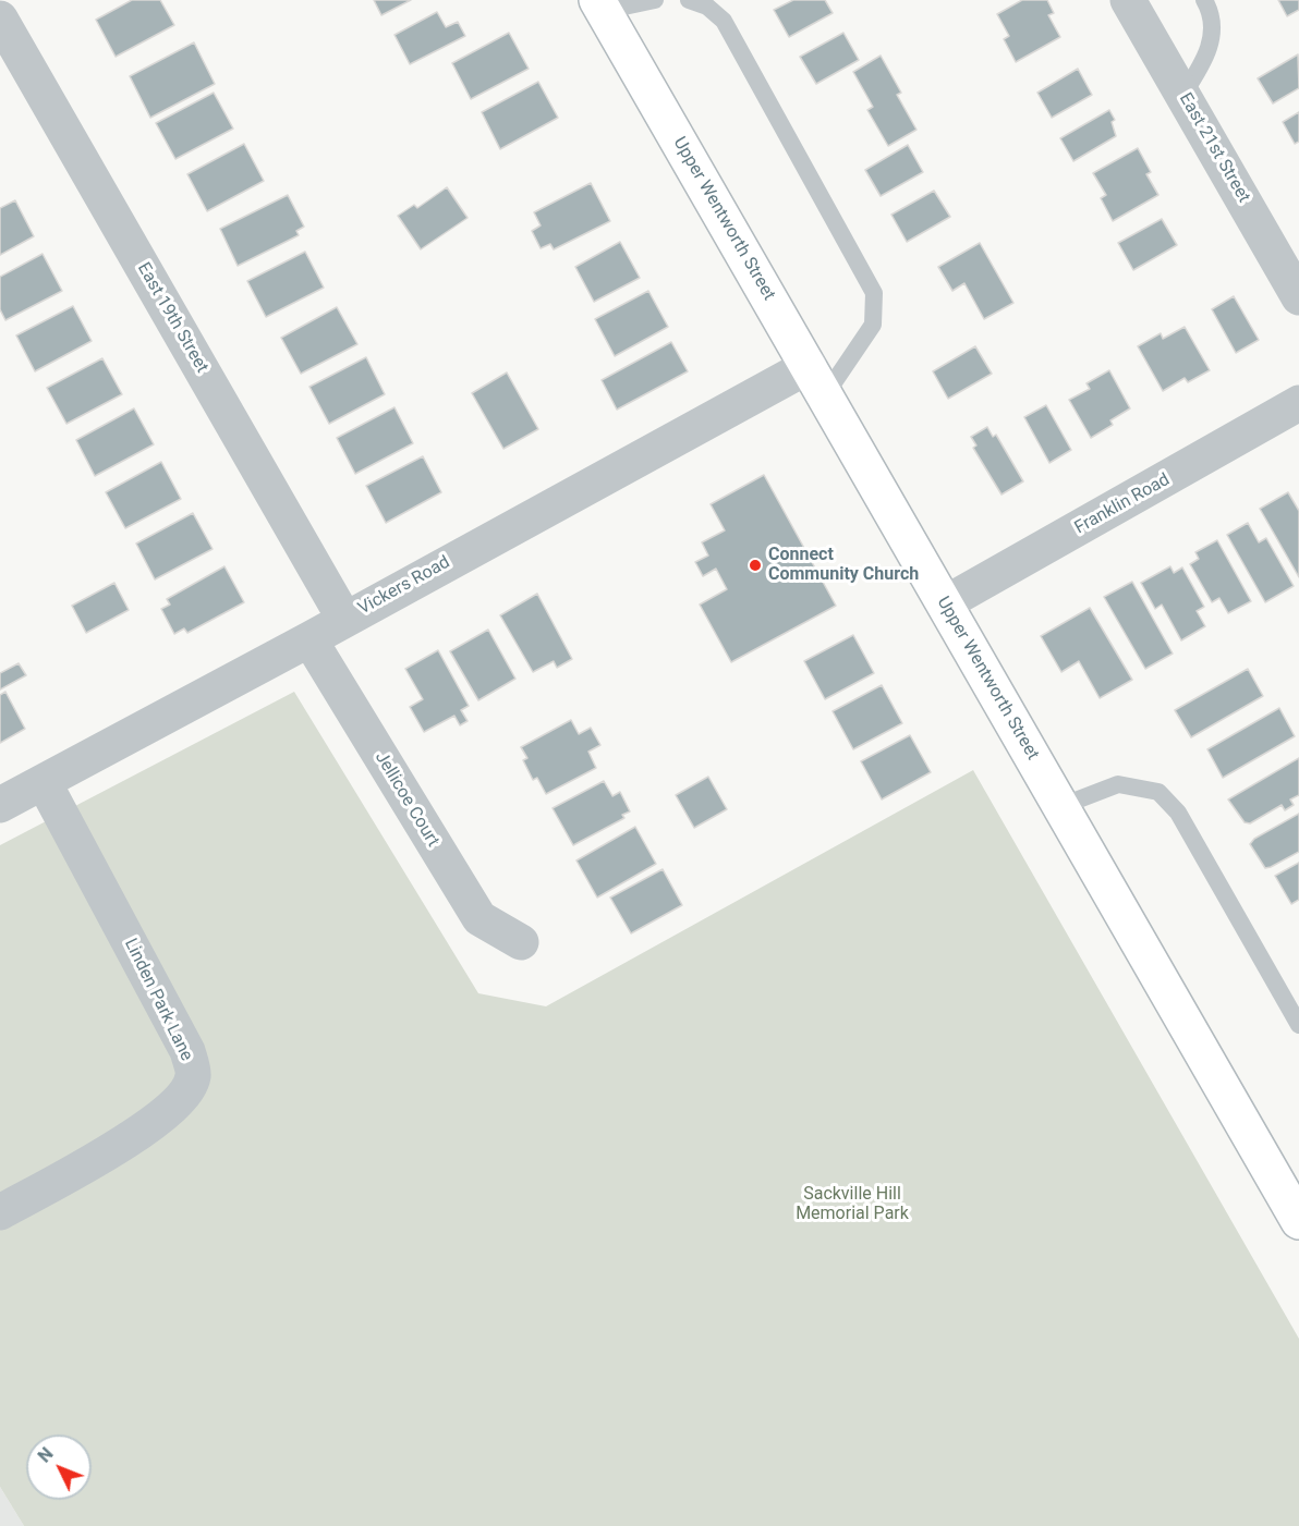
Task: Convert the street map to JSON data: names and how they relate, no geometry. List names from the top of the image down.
{
  "streets": {
    "main road": ["Upper Wentworth Street"],
    "street": [
      "East 21st Street",
      "East 19th Street",
      "Franklin Road",
      "Vickers Road",
      "Jellicoe Court",
      "Linden Park Lane"
    ]
  },
  "crossings": [
    ["Upper Wentworth Street", "Franklin Road"],
    ["Upper Wentworth Street", "Vickers Road"],
    ["East 19th Street", "Vickers Road"],
    ["Vickers Road", "Jellicoe Court"],
    ["Vickers Road", "Linden Park Lane"]
  ],
  "parks": ["Sackville Hill Memorial Park"],
  "places": ["Connect Community Church"],
  "north": "top left"
}
